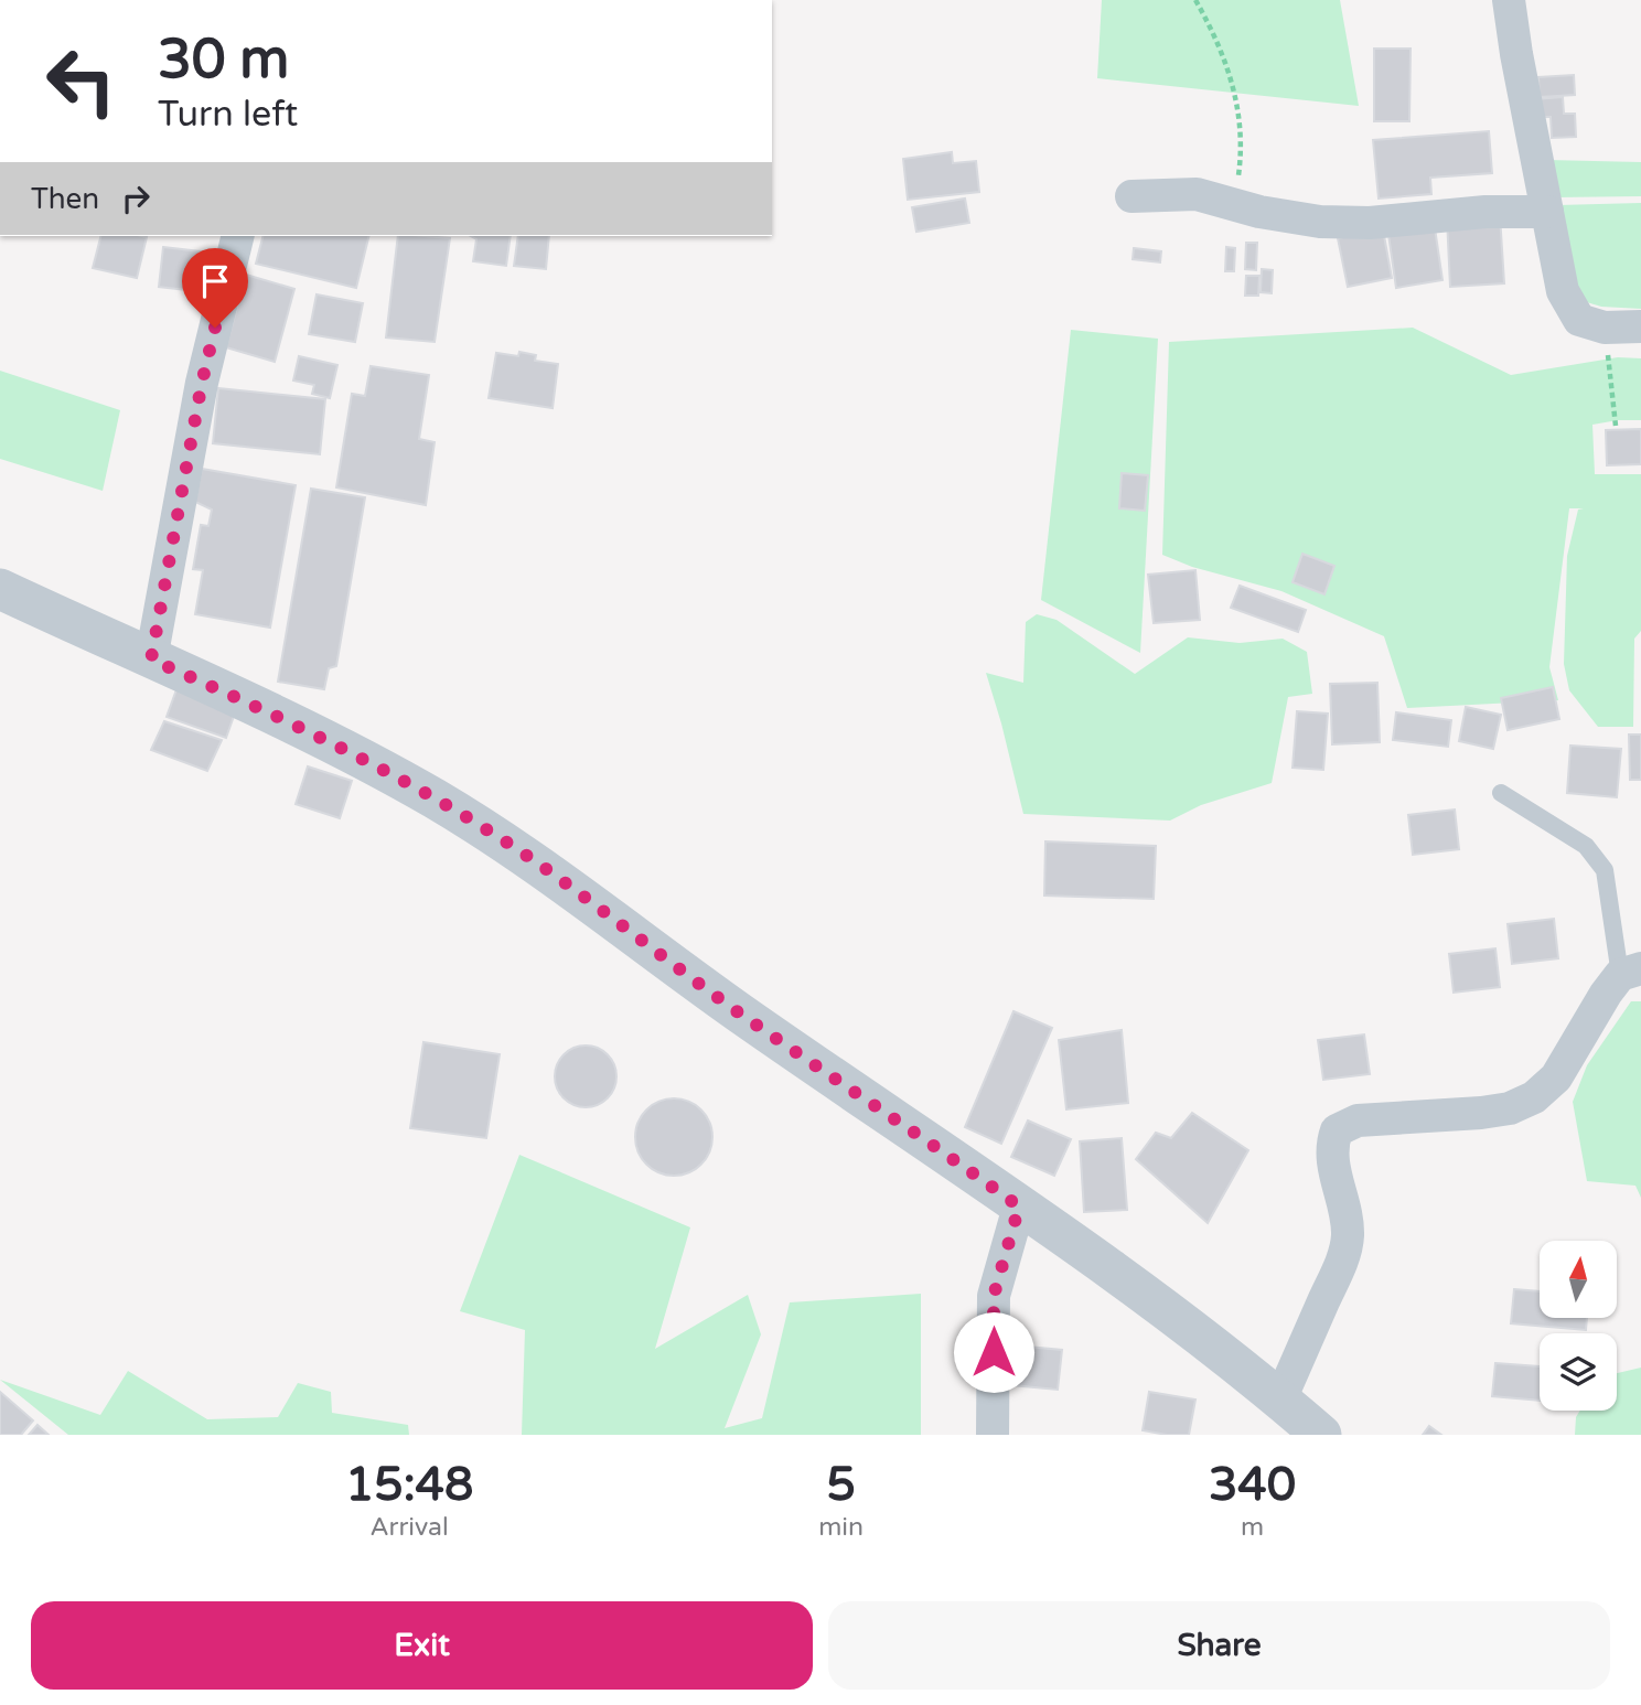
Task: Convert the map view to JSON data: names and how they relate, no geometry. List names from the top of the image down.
{
  "north": "top",
  "page": {
    "turn": ["30 m", "Turn left"],
    "then": "Then",
    "eta": [
      "15:48",
      "Arrival",
      "5",
      "min",
      "340",
      "m"
    ],
    "buttons": ["Exit", "Share"]
  }
}
